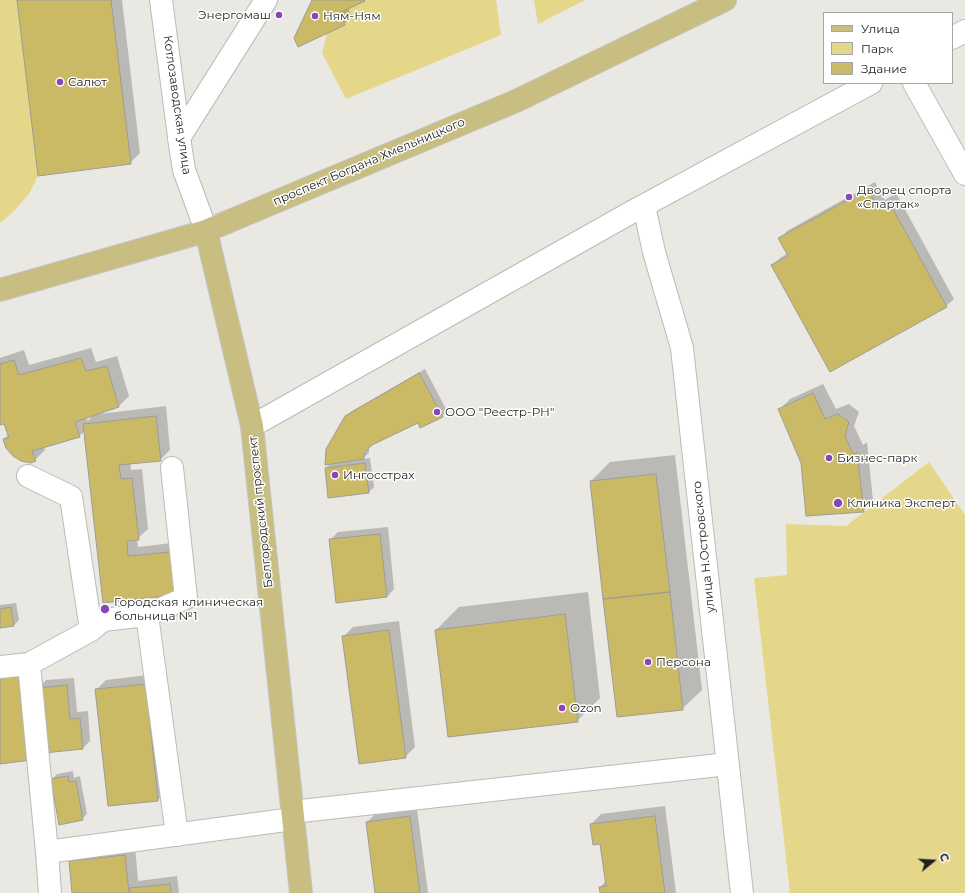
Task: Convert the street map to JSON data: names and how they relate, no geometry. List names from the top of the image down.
{
  "streets": {
    "main road": ["проспект Богдана Хмельницкого", "Белгородский проспект"],
    "street": ["Котлозаводская улица", "улица Н.Островского"]
  },
  "crossings": [
    ["Котлозаводская улица", "проспект Богдана Хмельницкого"],
    ["Котлозаводская улица", "Белгородский проспект"],
    ["проспект Богдана Хмельницкого", "Белгородский проспект"]
  ],
  "places": [
    "Энергомаш",
    "Ням-Ням",
    "Салют",
    "Дворец спорта «Спартак»",
    "ООО \"Реестр-РН\"",
    "Бизнес-парк",
    "Ингосстрах",
    "Клиника Эксперт",
    "Городская клиническая больница №1",
    "Персона",
    "Ozon"
  ],
  "legend": ["Улица", "Парк", "Здание"],
  "north": "right"
}
